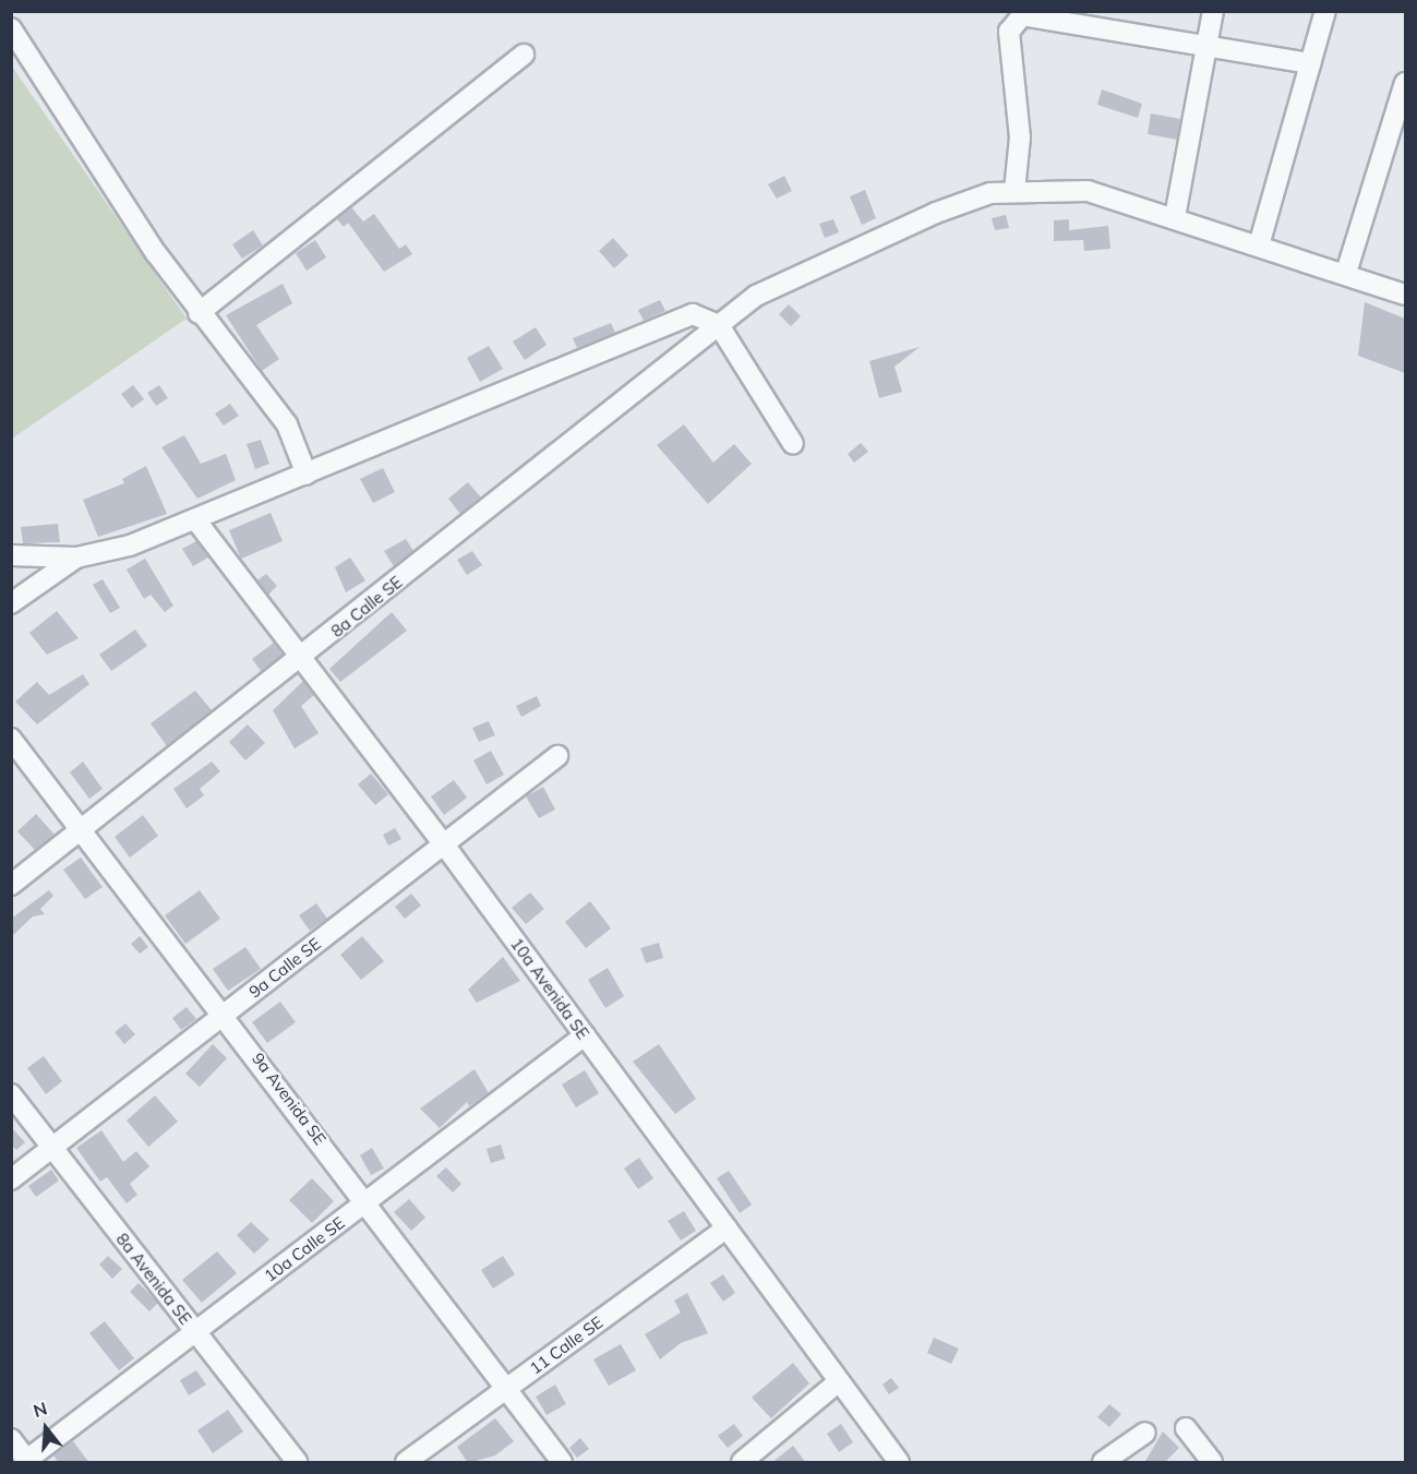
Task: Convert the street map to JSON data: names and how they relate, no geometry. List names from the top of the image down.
{
  "streets": {
    "street": [
      "8a Calle SE",
      "9a Calle SE",
      "10a Avenida SE",
      "9a Avenida SE",
      "10a Calle SE",
      "8a Avenida SE",
      "11 Calle SE"
    ]
  },
  "crossings": [
    ["8a Calle SE", "10a Avenida SE"],
    ["8a Calle SE", "9a Avenida SE"],
    ["9a Calle SE", "10a Avenida SE"],
    ["9a Calle SE", "9a Avenida SE"],
    ["9a Calle SE", "8a Avenida SE"],
    ["10a Avenida SE", "10a Calle SE"],
    ["10a Avenida SE", "11 Calle SE"],
    ["9a Avenida SE", "10a Calle SE"],
    ["9a Avenida SE", "11 Calle SE"],
    ["10a Calle SE", "8a Avenida SE"]
  ],
  "north": "top"
}
